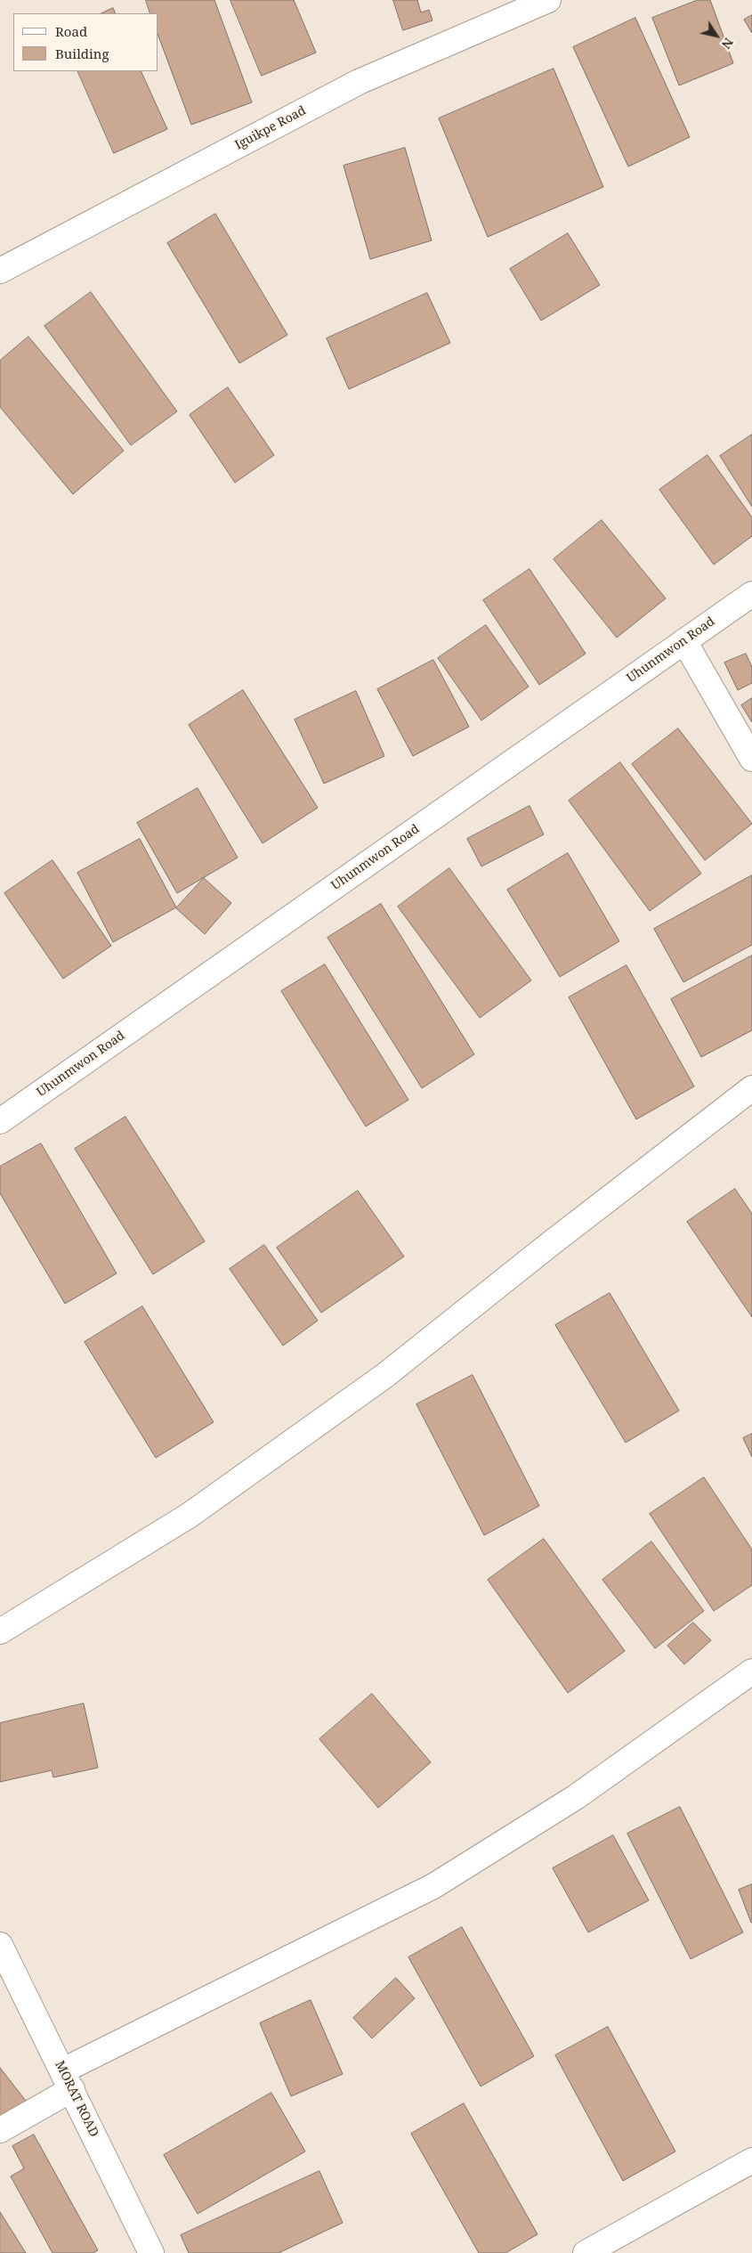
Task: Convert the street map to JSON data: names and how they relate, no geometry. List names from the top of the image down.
{
  "streets": {
    "street": ["Iguikpe Road", "Uhunmwon Road", "MORAT ROAD"]
  },
  "legend": ["Road", "Building"],
  "north": "bottom right"
}
